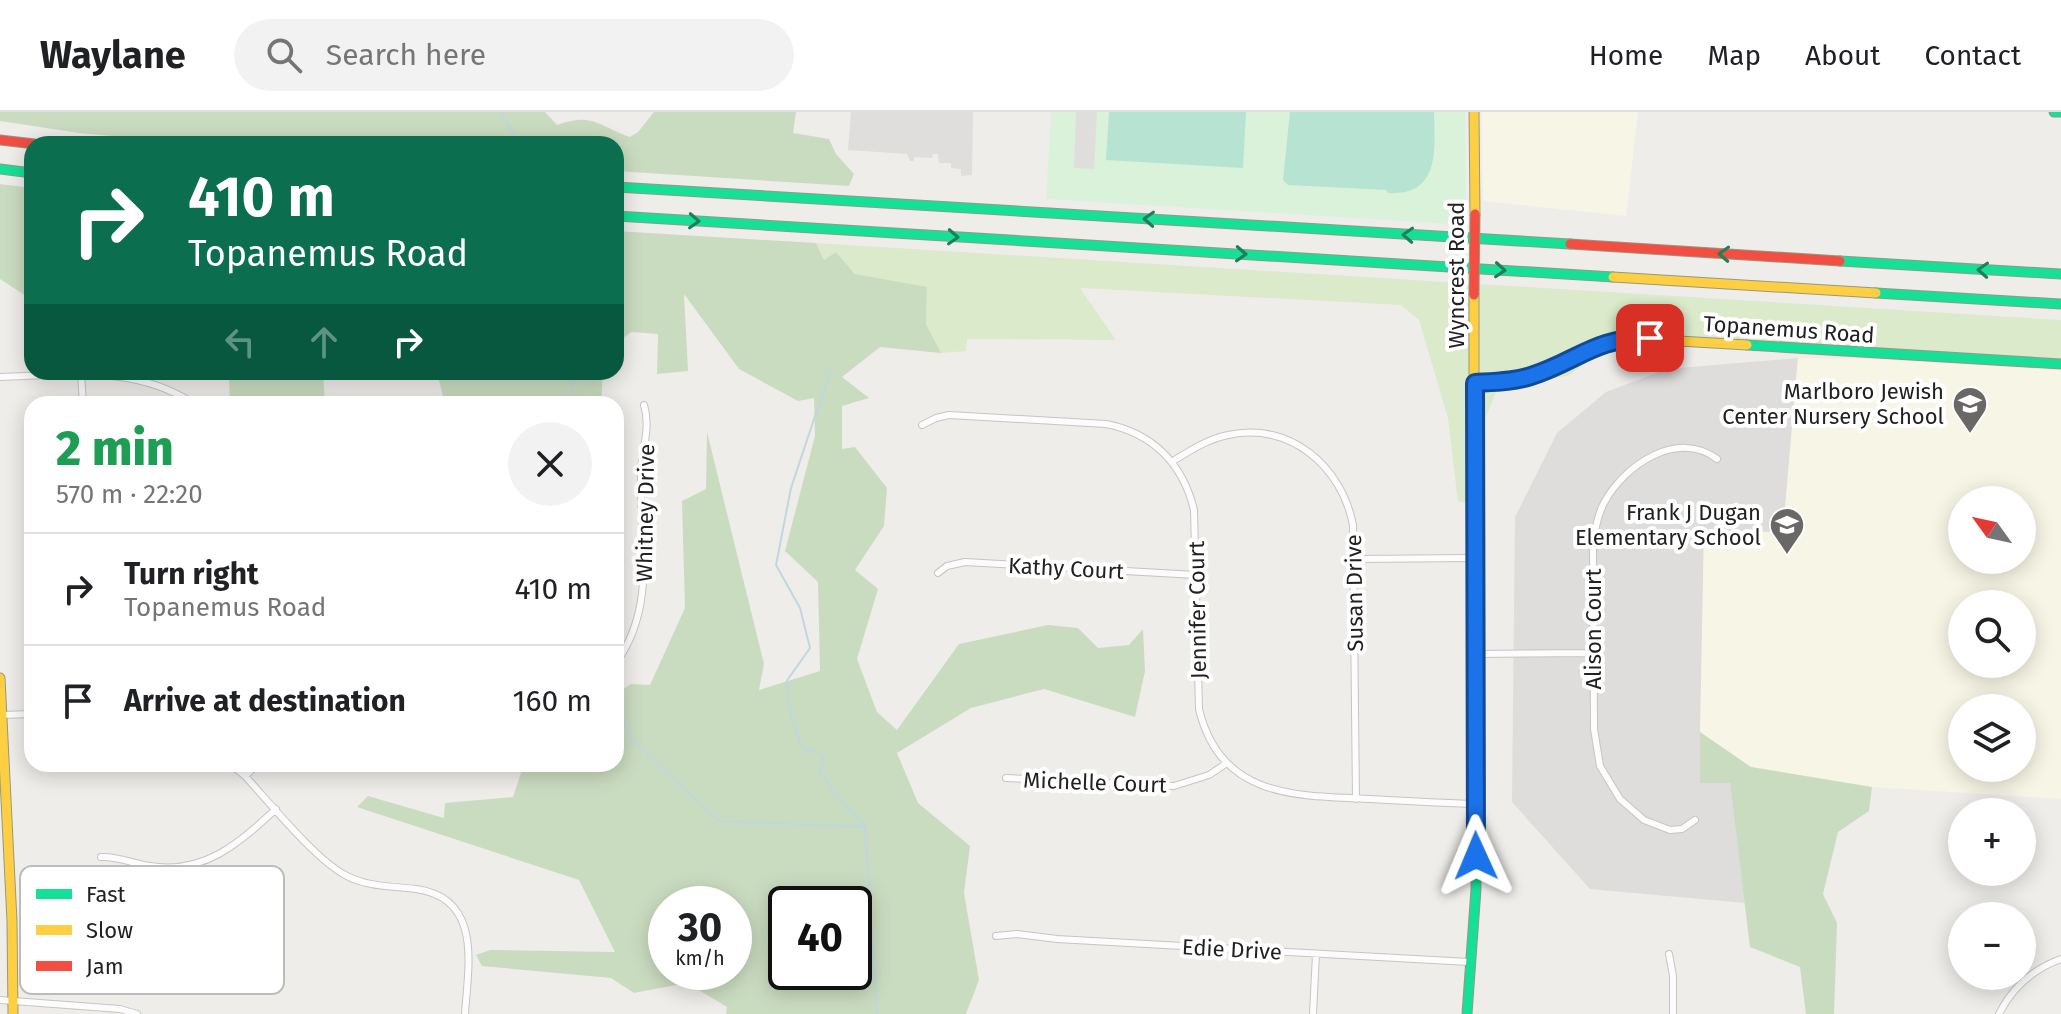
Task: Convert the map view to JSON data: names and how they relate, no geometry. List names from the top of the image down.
{
  "streets": {
    "main road": ["Wyncrest Road", "Topanemus Road"],
    "street": [
      "Whitney Drive",
      "Kathy Court",
      "Susan Drive",
      "Jennifer Court",
      "Alison Court",
      "Michelle Court",
      "Edie Drive"
    ]
  },
  "crossings": [
    ["Wyncrest Road", "Topanemus Road"],
    ["Wyncrest Road", "Jennifer Court"],
    ["Wyncrest Road", "Edie Drive"],
    ["Kathy Court", "Jennifer Court"],
    ["Susan Drive", "Jennifer Court"],
    ["Jennifer Court", "Michelle Court"]
  ],
  "places": {
    "school or university": ["Marlboro Jewish Center Nursery School", "Frank J Dugan Elementary School"]
  },
  "legend": ["Fast", "Slow", "Jam"],
  "north": "top left",
  "page": {
    "header": "Waylane",
    "search": "Search here",
    "nav": [
      "Home",
      "Map",
      "About",
      "Contact"
    ],
    "turn": ["410 m", "Topanemus Road"],
    "heading": ["2 min", "570 m · 22:20"],
    "map_buttons": ["+", "−"],
    "list": [
      {
        "name": "Turn right",
        "note": "Topanemus Road",
        "value": "410 m"
      },
      {
        "name": "Arrive at destination",
        "value": "160 m"
      }
    ],
    "speed": "30 km/h",
    "limit": "40"
  }
}
